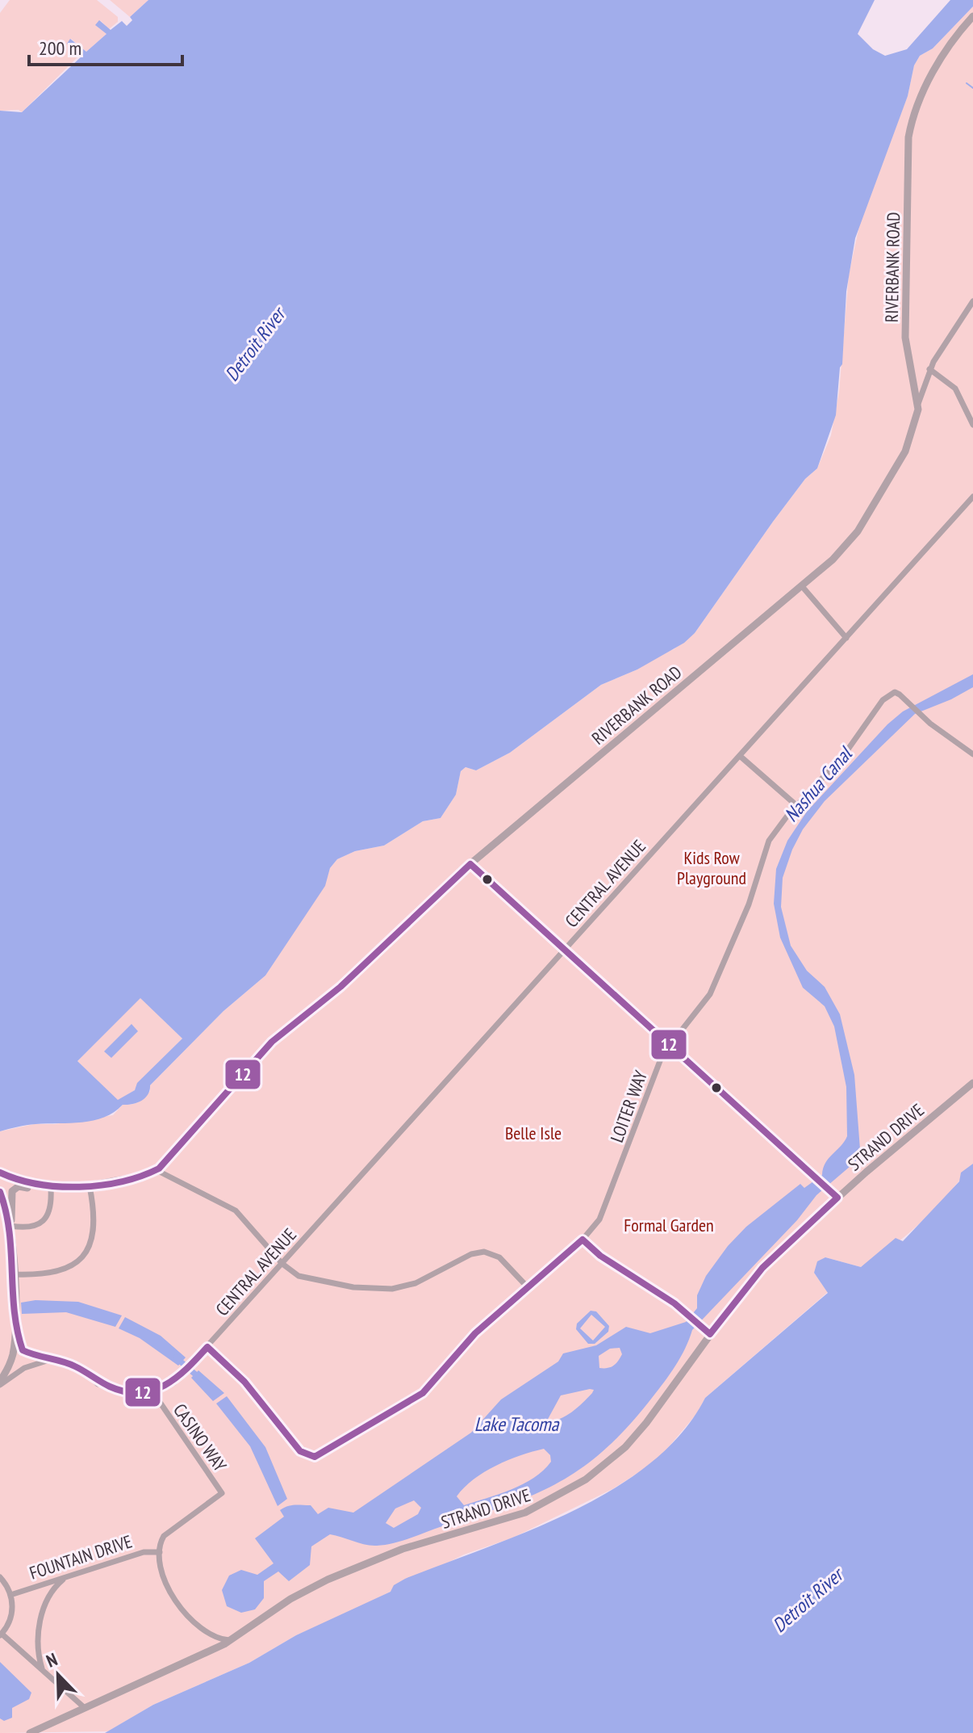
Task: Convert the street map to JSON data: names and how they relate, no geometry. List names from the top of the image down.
{
  "streets": {
    "street": [
      "RIVERBANK ROAD",
      "CENTRAL AVENUE",
      "LOITER WAY",
      "STRAND DRIVE",
      "CASINO WAY",
      "FOUNTAIN DRIVE"
    ]
  },
  "crossings": [
    ["CENTRAL AVENUE", "LOITER WAY"],
    ["CENTRAL AVENUE", "CASINO WAY"],
    ["STRAND DRIVE", "FOUNTAIN DRIVE"],
    ["CASINO WAY", "FOUNTAIN DRIVE"]
  ],
  "water": ["Detroit River", "Nashua Canal", "Lake Tacoma"],
  "parks": ["Kids Row Playground", "Belle Isle", "Formal Garden"],
  "lines": ["transit line 12"],
  "scale_bar": "200 m",
  "north": "top left"
}
